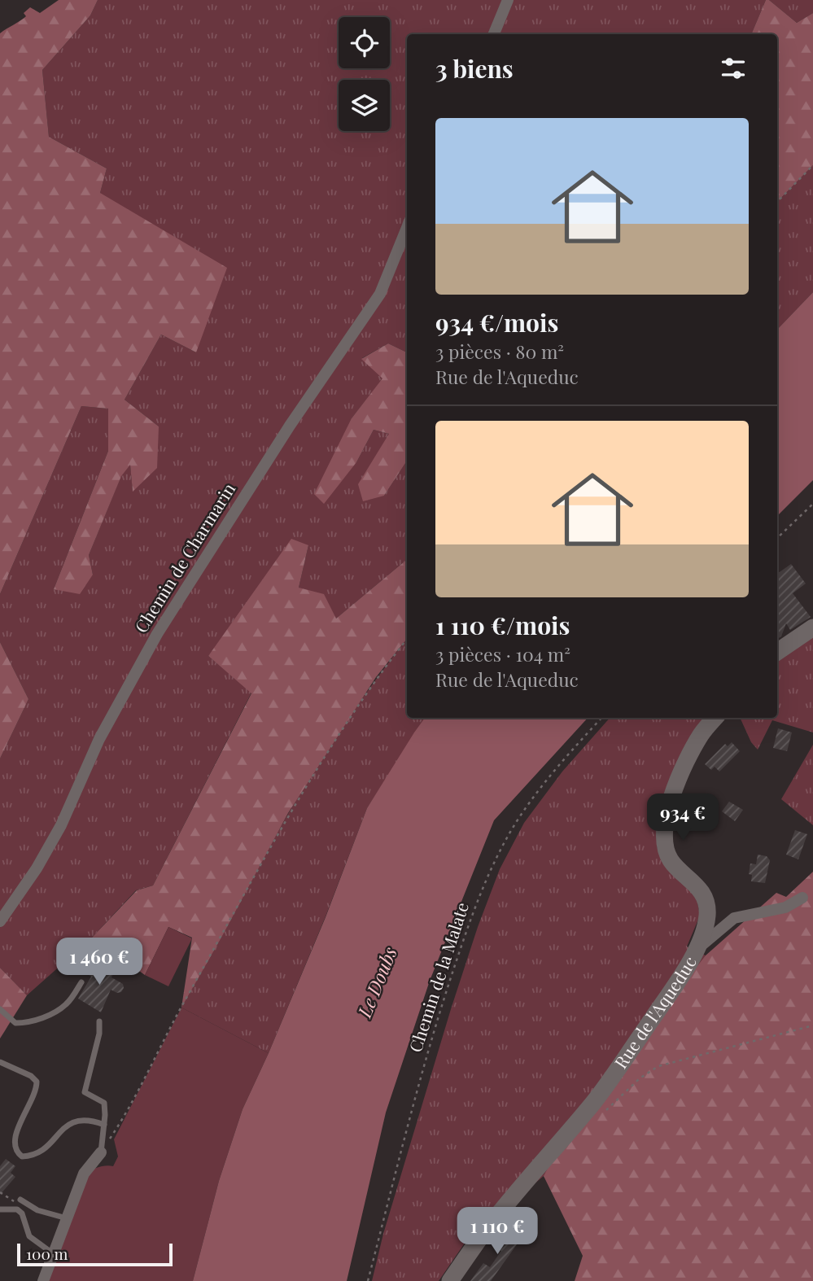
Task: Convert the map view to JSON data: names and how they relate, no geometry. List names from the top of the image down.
{
  "streets": {
    "street": ["Chemin de Charmarin", "Rue de l'Aqueduc"],
    "path": ["Chemin de la Malate"]
  },
  "water": ["Le Doubs"],
  "scale_bar": "100 m",
  "page": {
    "heading": "3 biens",
    "list": [
      {
        "name": "934 €/mois",
        "note": "3 pièces · 80 m² · Rue de l'Aqueduc"
      },
      {
        "name": "1 110 €/mois",
        "note": "3 pièces · 104 m² · Rue de l'Aqueduc"
      }
    ],
    "price": ["934 €", "1 460 €", "1 110 €"],
    "scale": "100 m"
  }
}
